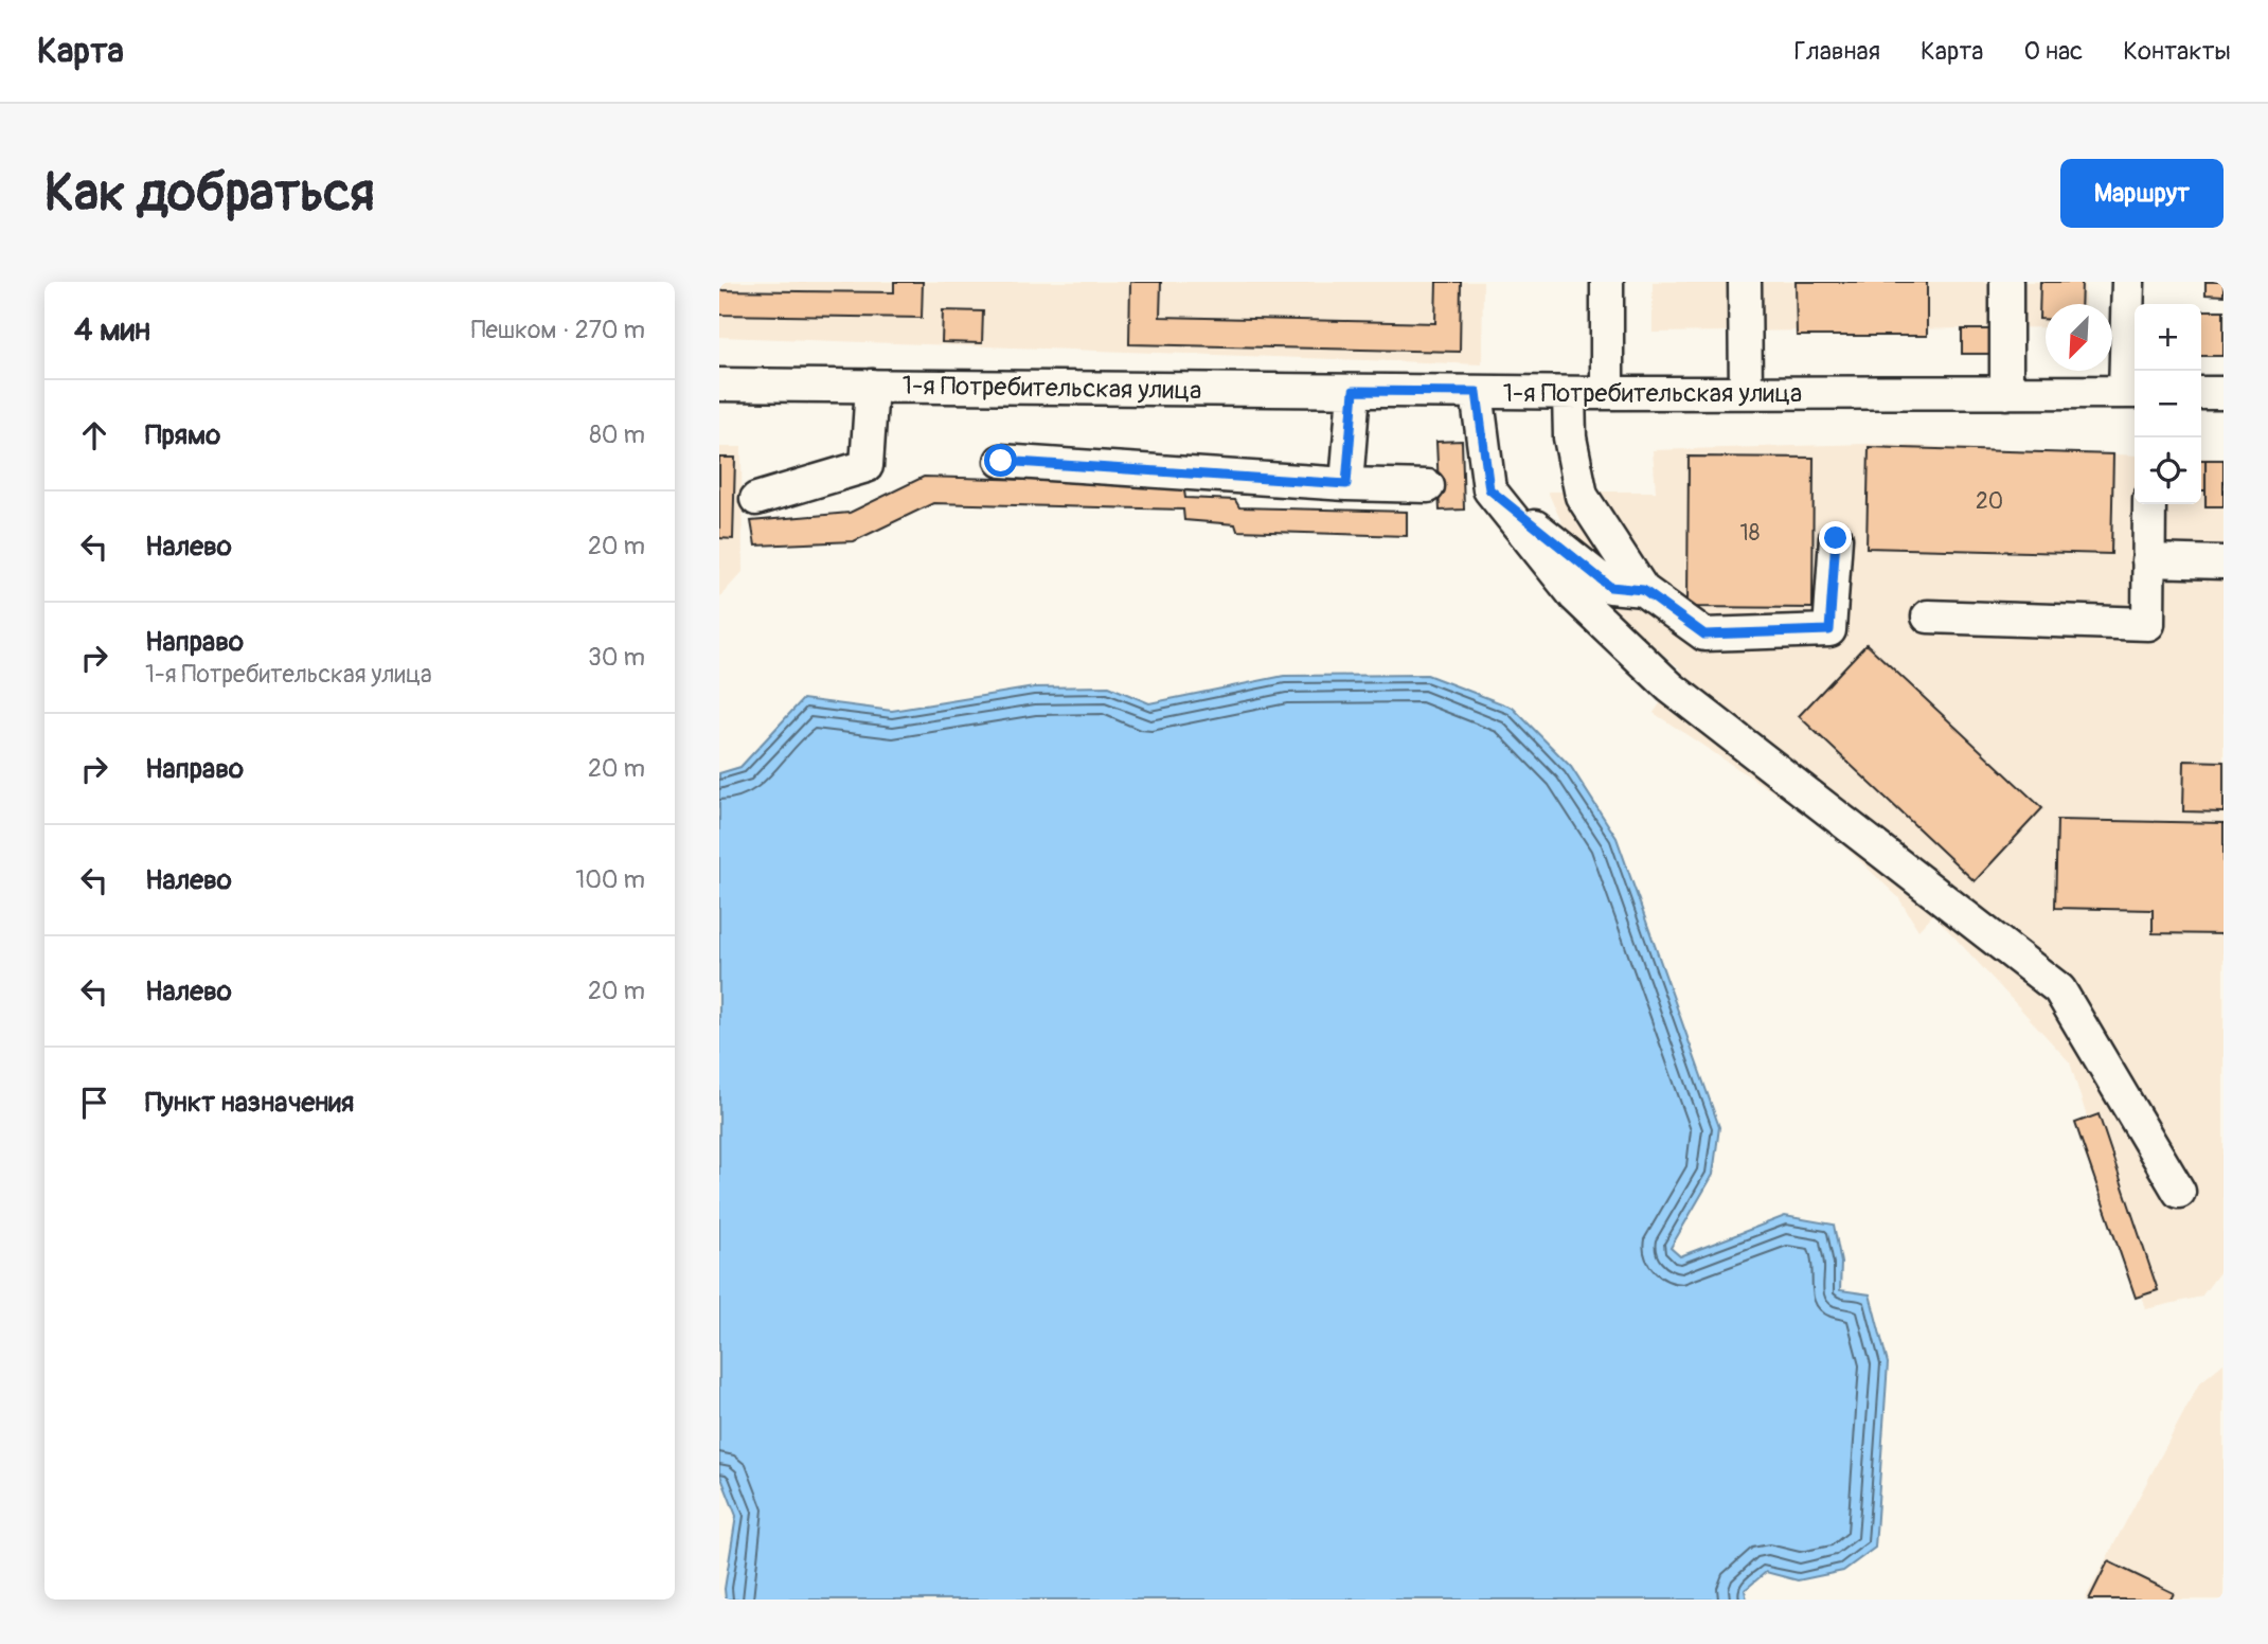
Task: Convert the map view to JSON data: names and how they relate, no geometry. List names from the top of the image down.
{
  "streets": {
    "street": ["1-я Потребительская улица"]
  },
  "house_numbers": ["20", "18"],
  "north": "bottom left",
  "page": {
    "header": "Карта",
    "nav": [
      "Главная",
      "Карта",
      "О нас",
      "Контакты"
    ],
    "buttons": "Маршрут",
    "title": "Как добраться",
    "heading": ["4 мин", "Пешком · 270 m"],
    "map_buttons": ["+", "−"],
    "list": [
      ["Прямо", "80 m"],
      ["Налево", "20 m"],
      ["Направо", "1-я Потребительская улица", "30 m"],
      ["Направо", "20 m"],
      ["Налево", "100 m"],
      ["Налево", "20 m"],
      "Пункт назначения"
    ]
  }
}
